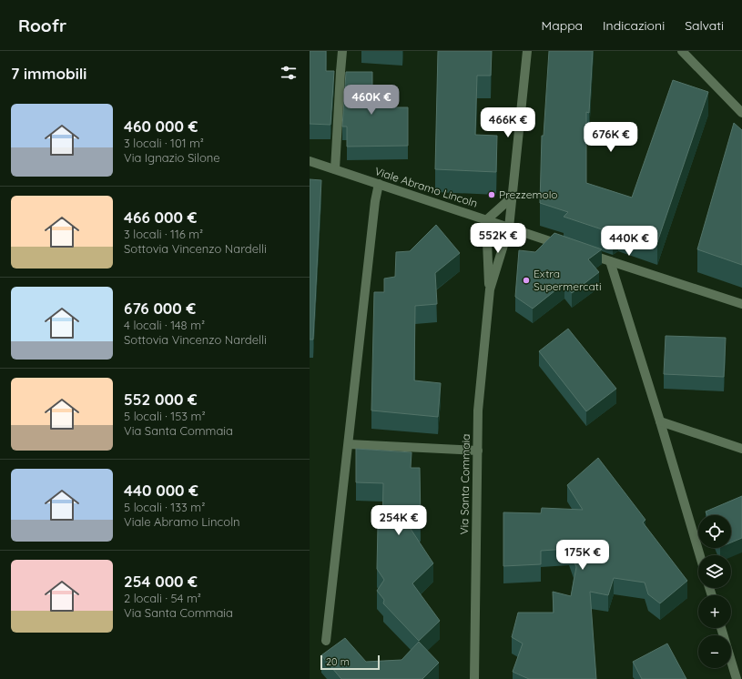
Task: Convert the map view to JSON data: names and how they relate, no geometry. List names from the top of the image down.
{
  "streets": {
    "street": ["Viale Abramo Lincoln", "Via Santa Commaia"]
  },
  "crossings": [
    ["Viale Abramo Lincoln", "Via Santa Commaia"]
  ],
  "places": ["Prezzemolo", "Extra Supermercati"],
  "scale_bar": "20 m",
  "page": {
    "header": "Roofr",
    "nav": ["Mappa", "Indicazioni", "Salvati"],
    "heading": "7 immobili",
    "price": [
      "460K €",
      "466K €",
      "676K €",
      "552K €",
      "440K €",
      "254K €",
      "175K €"
    ],
    "list": [
      {
        "name": "460 000 €",
        "note": "3 locali · 101 m² · Via Ignazio Silone"
      },
      {
        "name": "466 000 €",
        "note": "3 locali · 116 m² · Sottovia Vincenzo Nardelli"
      },
      {
        "name": "676 000 €",
        "note": "4 locali · 148 m² · Sottovia Vincenzo Nardelli"
      },
      {
        "name": "552 000 €",
        "note": "5 locali · 153 m² · Via Santa Commaia"
      },
      {
        "name": "440 000 €",
        "note": "5 locali · 133 m² · Viale Abramo Lincoln"
      },
      {
        "name": "254 000 €",
        "note": "2 locali · 54 m² · Via Santa Commaia"
      }
    ],
    "map_buttons": ["+", "−"],
    "scale": "20 m"
  }
}
